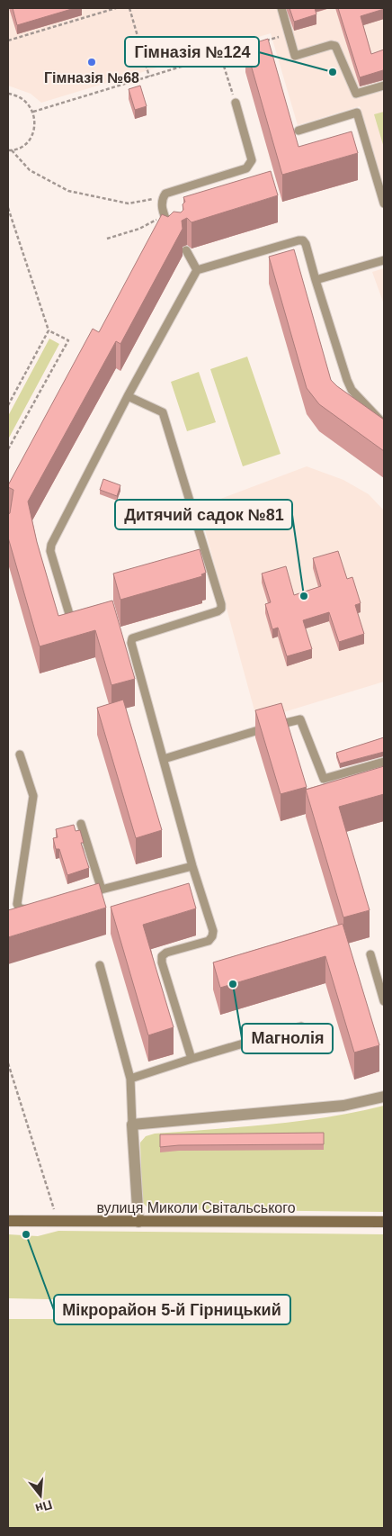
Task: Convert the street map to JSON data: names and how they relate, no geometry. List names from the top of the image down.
{
  "streets": {
    "main road": ["вулиця Миколи Світальського"]
  },
  "places": [
    "Гімназія №68",
    "Гімназія №124",
    "Дитячий садок №81",
    "Магнолія",
    "Мiкрорайон 5-й Гiрницький"
  ],
  "north": "bottom"
}
